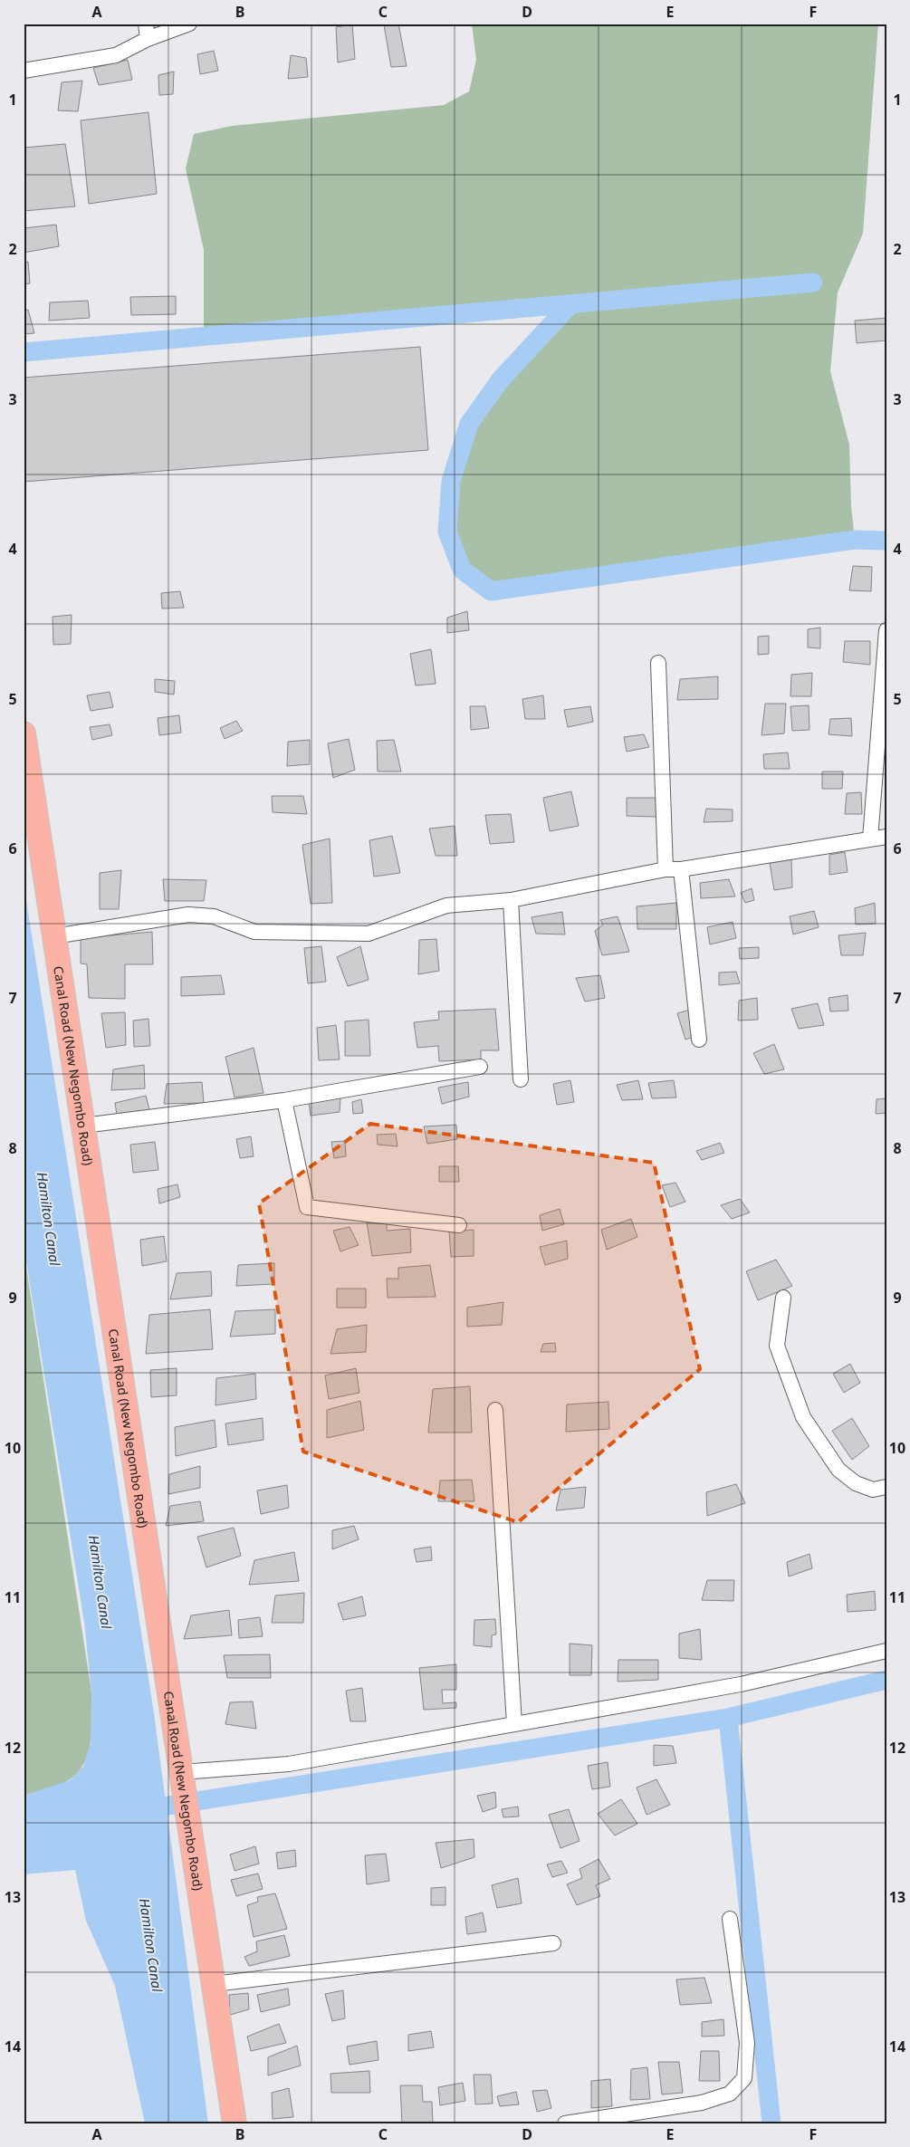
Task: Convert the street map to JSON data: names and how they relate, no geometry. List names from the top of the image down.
{
  "streets": {
    "main road": ["Canal Road (New Negombo Road)"]
  },
  "water": ["Hamilton Canal"],
  "grid": {
    "columns": [
      "A",
      "B",
      "C",
      "D",
      "E",
      "F"
    ],
    "rows": [
      "1",
      "2",
      "3",
      "4",
      "5",
      "6",
      "7",
      "8",
      "9",
      "10",
      "11",
      "12",
      "13",
      "14"
    ]
  }
}
